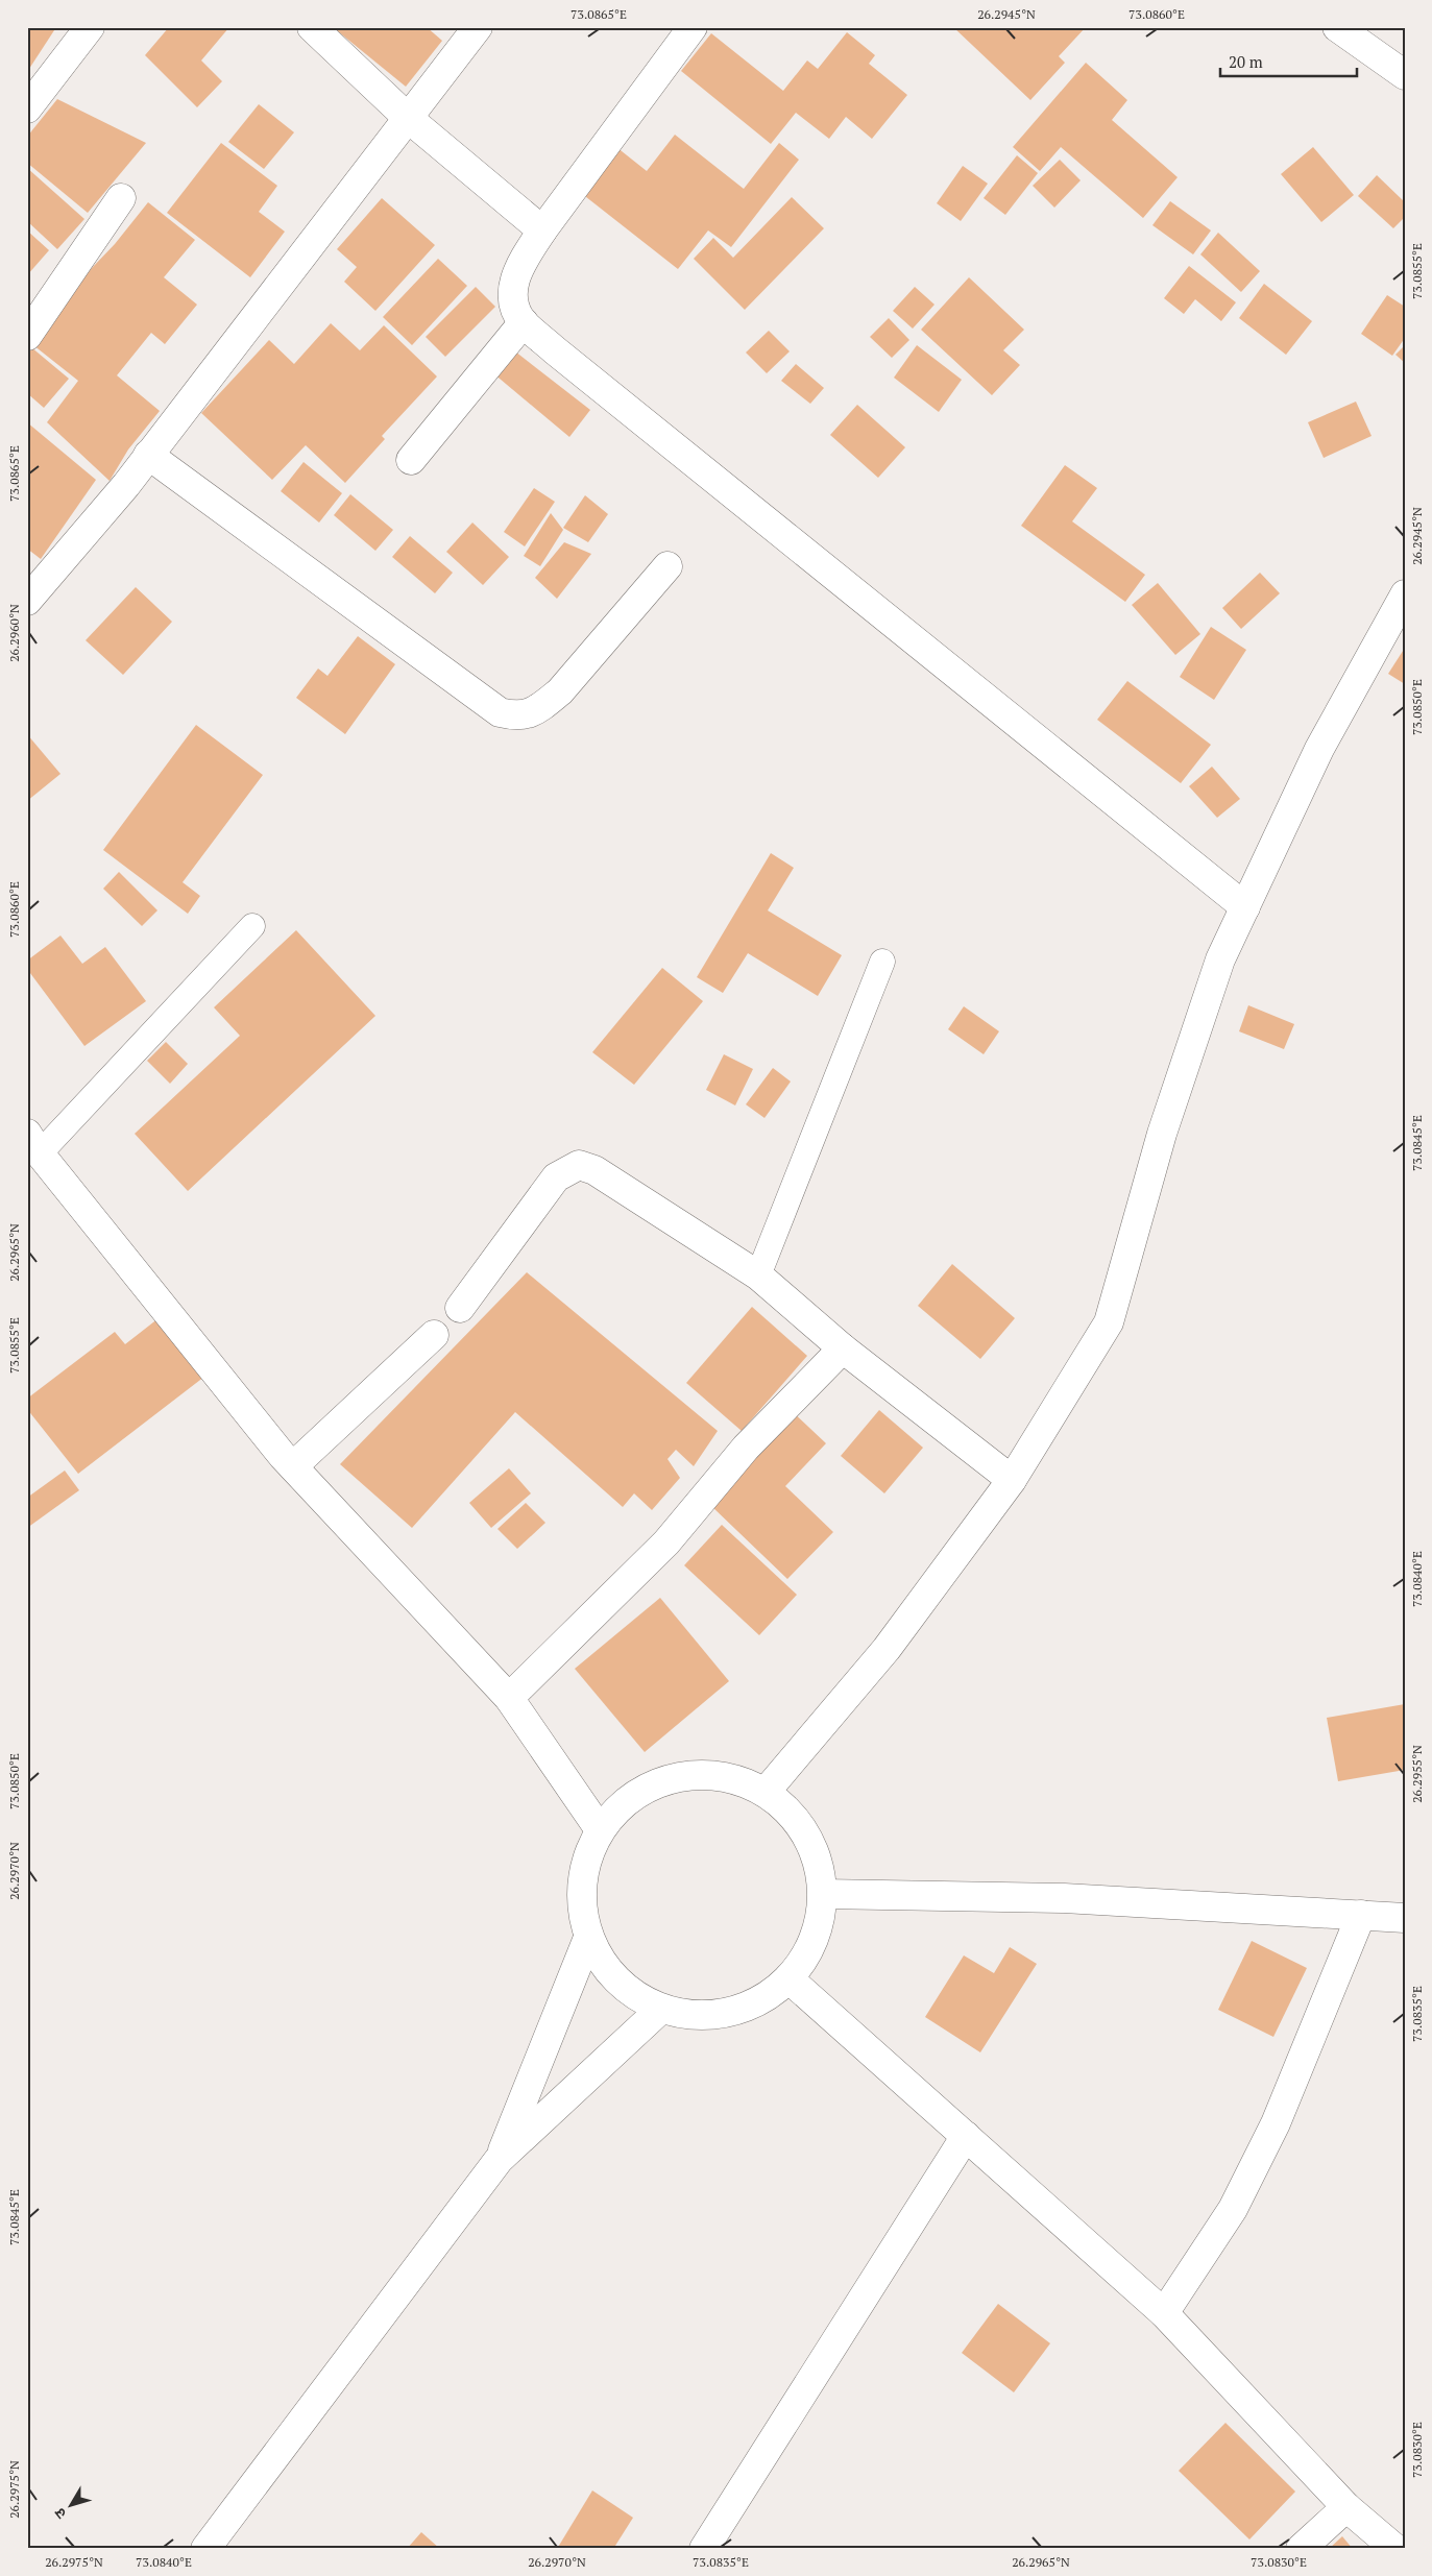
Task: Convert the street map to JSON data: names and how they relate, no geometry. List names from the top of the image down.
{
  "scale_bar": "20 m",
  "north": "bottom left",
  "coordinates": [
    "73.0865°E",
    "26.2945°N",
    "73.0860°E",
    "73.0855°E",
    "26.2960°N",
    "73.0850°E",
    "73.0845°E",
    "26.2965°N",
    "73.0840°E",
    "26.2955°N",
    "26.2970°N",
    "73.0835°E",
    "73.0830°E",
    "26.2975°N"
  ]
}
